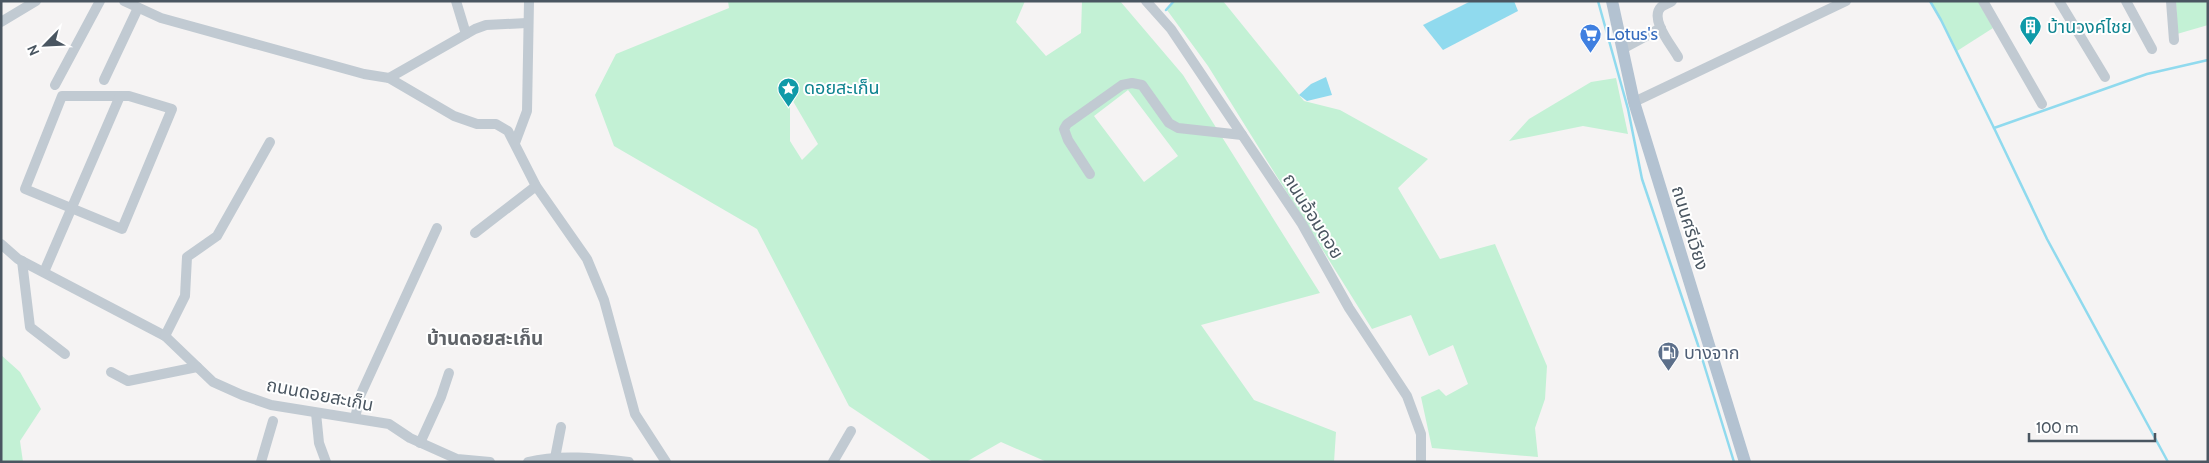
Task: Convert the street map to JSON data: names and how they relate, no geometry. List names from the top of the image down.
{
  "streets": {
    "main road": ["ถนนศรีเวียง"],
    "street": ["ถนนอ้อมดอย", "ถนนดอยสะเก็น"]
  },
  "districts": ["บ้านดอยสะเก็น"],
  "places": {
    "building": ["บ้านวงค์ไชย"],
    "supermarket": ["Lotus's"],
    "place": ["ดอยสะเก็น"],
    "fuel station": ["บางจาก"]
  },
  "scale_bar": "100 m",
  "north": "bottom left"
}
